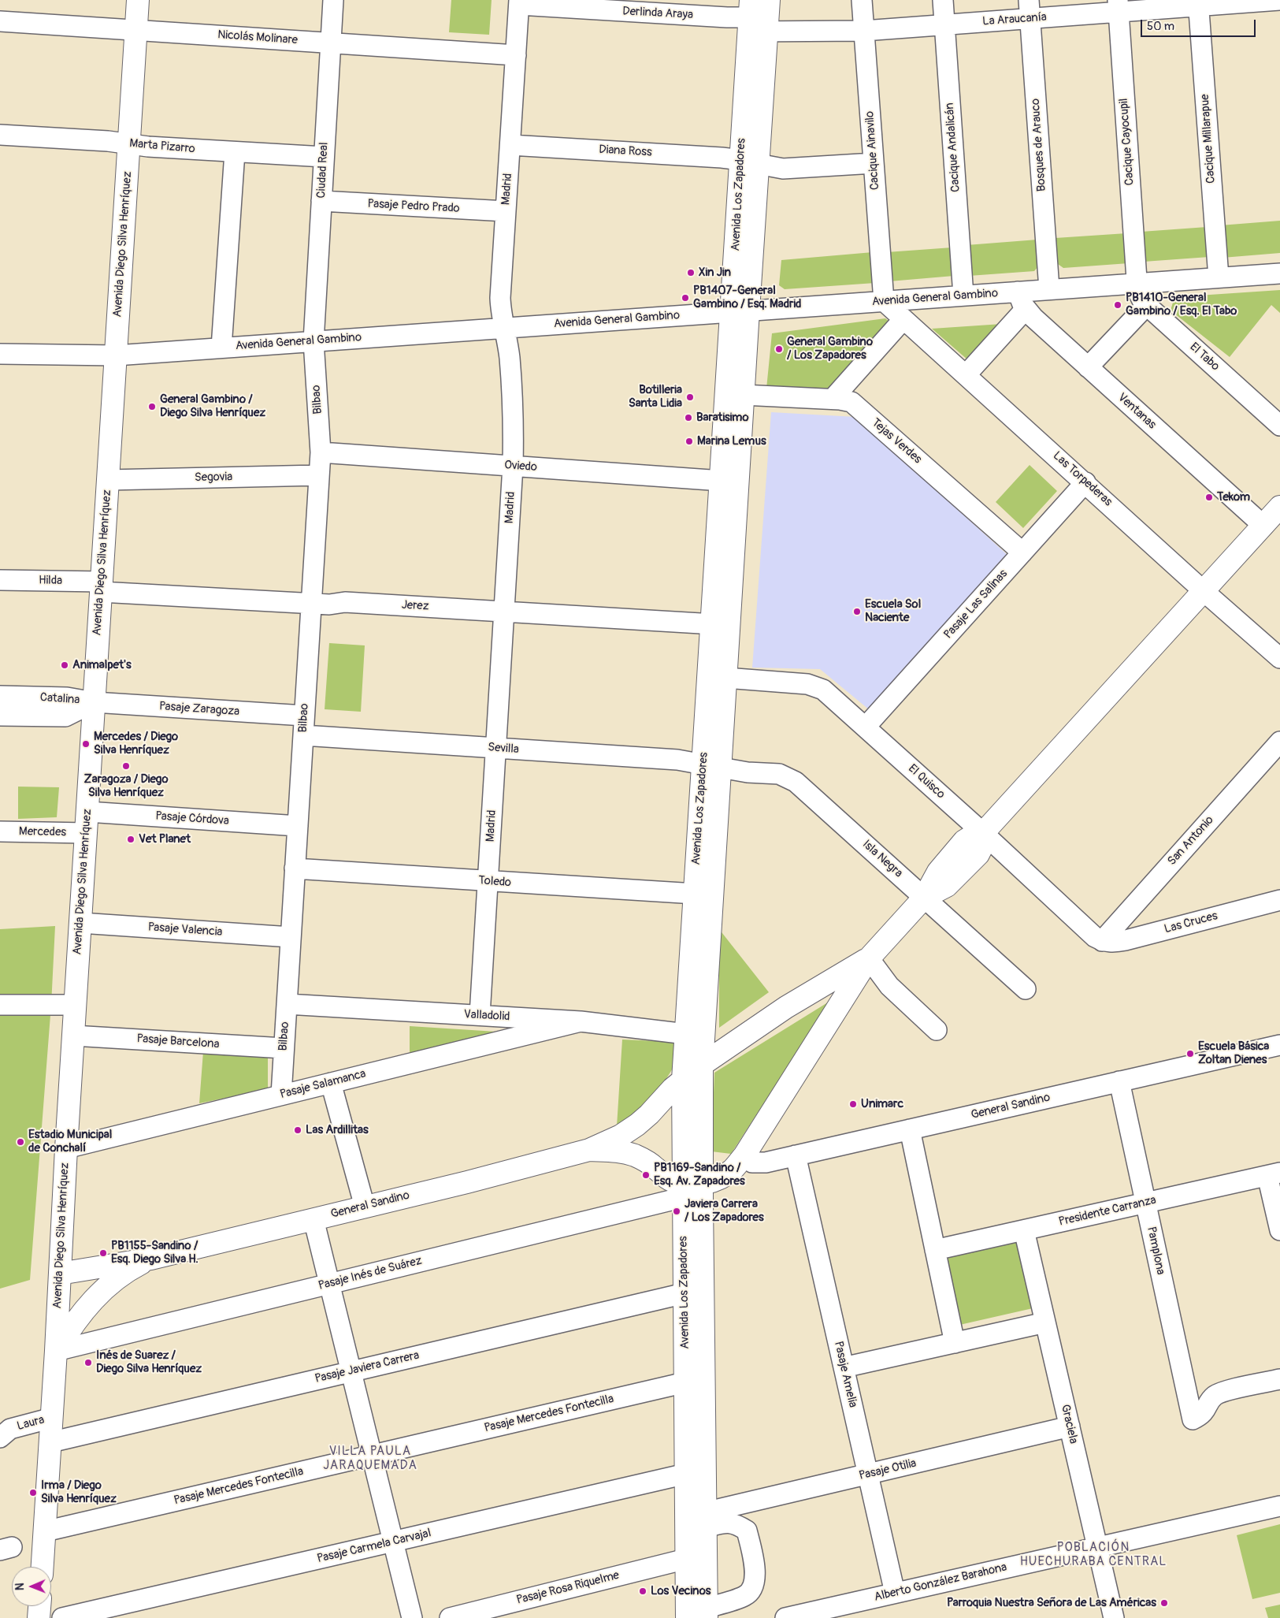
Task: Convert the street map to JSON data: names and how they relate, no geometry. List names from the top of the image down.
{
  "streets": {
    "main road": ["Avenida Los Zapadores", "Avenida Diego Silva Henríquez", "General Sandino"],
    "street": [
      "Derlinda Araya",
      "La Araucanía",
      "Nicolás Molinare",
      "Cacique Millarapue",
      "Cacique Cayocupil",
      "Bosques de Arauco",
      "Marta Pizarro",
      "Cacique Andalicán",
      "Cacique Ainavilo",
      "Diana Ross",
      "Ciudad Real",
      "Madrid",
      "Pasaje Pedro Prado",
      "Avenida General Gambino",
      "El Tabo",
      "Bilbao",
      "Ventanas",
      "Tejas Verdes",
      "Oviedo",
      "Segovia",
      "Las Torpederas",
      "Hilda",
      "Pasaje Las Salinas",
      "Jerez",
      "Catalina",
      "Pasaje Zaragoza",
      "Sevilla",
      "El Quisco",
      "Pasaje Córdova",
      "Mercedes",
      "San Antonio",
      "Isla Negra",
      "Toledo",
      "Las Cruces",
      "Pasaje Valencia",
      "Valladolid",
      "Pasaje Barcelona",
      "Pasaje Salamanca",
      "Presidente Carranza",
      "Pamplona",
      "Pasaje Inés de Suárez",
      "Pasaje Javiera Carrera",
      "Pasaje Amelia",
      "Pasaje Mercedes Fontecilla",
      "Laura",
      "Graciela",
      "Pasaje Otilia",
      "Pasaje Carmela Carvajal",
      "Alberto González Barahona",
      "Pasaje Rosa Riquelme"
    ]
  },
  "crossings": [
    ["Derlinda Araya", "La Araucanía"],
    ["Derlinda Araya", "Madrid"],
    ["Derlinda Araya", "Avenida Los Zapadores"],
    ["La Araucanía", "Cacique Millarapue"],
    ["La Araucanía", "Cacique Cayocupil"],
    ["La Araucanía", "Bosques de Arauco"],
    ["La Araucanía", "Cacique Andalicán"],
    ["La Araucanía", "Cacique Ainavilo"],
    ["La Araucanía", "Avenida Los Zapadores"],
    ["Nicolás Molinare", "Ciudad Real"],
    ["Nicolás Molinare", "Madrid"],
    ["Nicolás Molinare", "Avenida Diego Silva Henríquez"],
    ["Cacique Millarapue", "Avenida General Gambino"],
    ["Cacique Cayocupil", "Avenida General Gambino"],
    ["Cacique Cayocupil", "El Tabo"],
    ["Bosques de Arauco", "Avenida General Gambino"],
    ["Marta Pizarro", "Ciudad Real"],
    ["Marta Pizarro", "Avenida Diego Silva Henríquez"],
    ["Cacique Andalicán", "Avenida General Gambino"],
    ["Cacique Ainavilo", "Diana Ross"],
    ["Cacique Ainavilo", "Avenida General Gambino"],
    ["Cacique Ainavilo", "Las Torpederas"],
    ["Diana Ross", "Madrid"],
    ["Diana Ross", "Avenida Los Zapadores"],
    ["Ciudad Real", "Pasaje Pedro Prado"],
    ["Ciudad Real", "Avenida General Gambino"],
    ["Ciudad Real", "Bilbao"],
    ["Madrid", "Pasaje Pedro Prado"],
    ["Madrid", "Avenida General Gambino"],
    ["Madrid", "Oviedo"],
    ["Madrid", "Jerez"],
    ["Madrid", "Sevilla"],
    ["Madrid", "Toledo"],
    ["Madrid", "Valladolid"],
    ["Avenida Los Zapadores", "Avenida General Gambino"],
    ["Avenida Los Zapadores", "Tejas Verdes"],
    ["Avenida Los Zapadores", "Oviedo"],
    ["Avenida Los Zapadores", "Jerez"],
    ["Avenida Los Zapadores", "Sevilla"],
    ["Avenida Los Zapadores", "El Quisco"],
    ["Avenida Los Zapadores", "Isla Negra"],
    ["Avenida Los Zapadores", "Toledo"],
    ["Avenida Los Zapadores", "Valladolid"],
    ["Avenida Los Zapadores", "General Sandino"],
    ["Avenida Los Zapadores", "Pasaje Inés de Suárez"],
    ["Avenida Los Zapadores", "Pasaje Javiera Carrera"],
    ["Avenida Los Zapadores", "Pasaje Mercedes Fontecilla"],
    ["Avenida Los Zapadores", "Pasaje Otilia"],
    ["Avenida Los Zapadores", "Pasaje Carmela Carvajal"],
    ["Avenida Los Zapadores", "Pasaje Rosa Riquelme"],
    ["Avenida Diego Silva Henríquez", "Avenida General Gambino"],
    ["Avenida Diego Silva Henríquez", "Segovia"],
    ["Avenida Diego Silva Henríquez", "Hilda"],
    ["Avenida Diego Silva Henríquez", "Jerez"],
    ["Avenida Diego Silva Henríquez", "Catalina"],
    ["Avenida Diego Silva Henríquez", "Pasaje Zaragoza"],
    ["Avenida Diego Silva Henríquez", "Pasaje Córdova"],
    ["Avenida Diego Silva Henríquez", "Mercedes"],
    ["Avenida Diego Silva Henríquez", "Pasaje Valencia"],
    ["Avenida Diego Silva Henríquez", "Pasaje Barcelona"],
    ["Avenida Diego Silva Henríquez", "Pasaje Salamanca"],
    ["Avenida Diego Silva Henríquez", "General Sandino"],
    ["Avenida Diego Silva Henríquez", "Pasaje Inés de Suárez"],
    ["Avenida Diego Silva Henríquez", "Pasaje Javiera Carrera"],
    ["Avenida Diego Silva Henríquez", "Pasaje Mercedes Fontecilla"],
    ["Avenida Diego Silva Henríquez", "Laura"],
    ["Avenida General Gambino", "El Tabo"],
    ["Avenida General Gambino", "Bilbao"],
    ["Avenida General Gambino", "Ventanas"],
    ["Avenida General Gambino", "Las Torpederas"],
    ["Bilbao", "Oviedo"],
    ["Bilbao", "Segovia"],
    ["Bilbao", "Jerez"],
    ["Bilbao", "Pasaje Zaragoza"],
    ["Bilbao", "Sevilla"],
    ["Bilbao", "Pasaje Córdova"],
    ["Bilbao", "Toledo"],
    ["Bilbao", "Pasaje Valencia"],
    ["Bilbao", "Valladolid"],
    ["Bilbao", "Pasaje Barcelona"],
    ["Bilbao", "Pasaje Salamanca"],
    ["Tejas Verdes", "Pasaje Las Salinas"],
    ["Las Torpederas", "Pasaje Las Salinas"],
    ["Hilda", "Jerez"],
    ["Pasaje Las Salinas", "El Quisco"],
    ["Catalina", "Pasaje Zaragoza"],
    ["Sevilla", "Isla Negra"],
    ["El Quisco", "San Antonio"],
    ["El Quisco", "Las Cruces"],
    ["San Antonio", "Las Cruces"],
    ["Valladolid", "Pasaje Salamanca"],
    ["General Sandino", "Pamplona"],
    ["General Sandino", "Pasaje Inés de Suárez"],
    ["General Sandino", "Pasaje Amelia"],
    ["Presidente Carranza", "Pamplona"],
    ["Presidente Carranza", "Graciela"],
    ["Pasaje Amelia", "Pasaje Otilia"],
    ["Pasaje Amelia", "Alberto González Barahona"],
    ["Graciela", "Pasaje Otilia"],
    ["Graciela", "Alberto González Barahona"]
  ],
  "districts": ["VILLA PAULA JARAQUEMADA", "POBLACIÓN HUECHURABA CENTRAL"],
  "places": [
    "Xin Jin",
    "PB1407-General Gambino / Esq. Madrid",
    "PB1410-General Gambino / Esq. El Tabo",
    "General Gambino / Los Zapadores",
    "Botilleria Santa Lidia",
    "General Gambino / Diego Silva Henríquez",
    "Baratisimo",
    "Marina Lemus",
    "Tekom",
    "Escuela Sol Naciente",
    "Animalpet's",
    "Mercedes / Diego Silva Henríquez",
    "Zaragoza / Diego Silva Henríquez",
    "Vet Planet",
    "Escuela Básica Zoltan Dienes",
    "Unimarc",
    "Las Ardillitas",
    "Estadio Municipal de Conchalí",
    "PB1169-Sandino / Esq. Av. Zapadores",
    "Javiera Carrera / Los Zapadores",
    "PB1155-Sandino / Esq. Diego Silva H.",
    "Inés de Suarez / Diego Silva Henríquez",
    "Irma / Diego Silva Henríquez",
    "Los Vecinos",
    "Parroquia Nuestra Señora de Las Américas"
  ],
  "scale_bar": "50 m",
  "north": "left"
}
